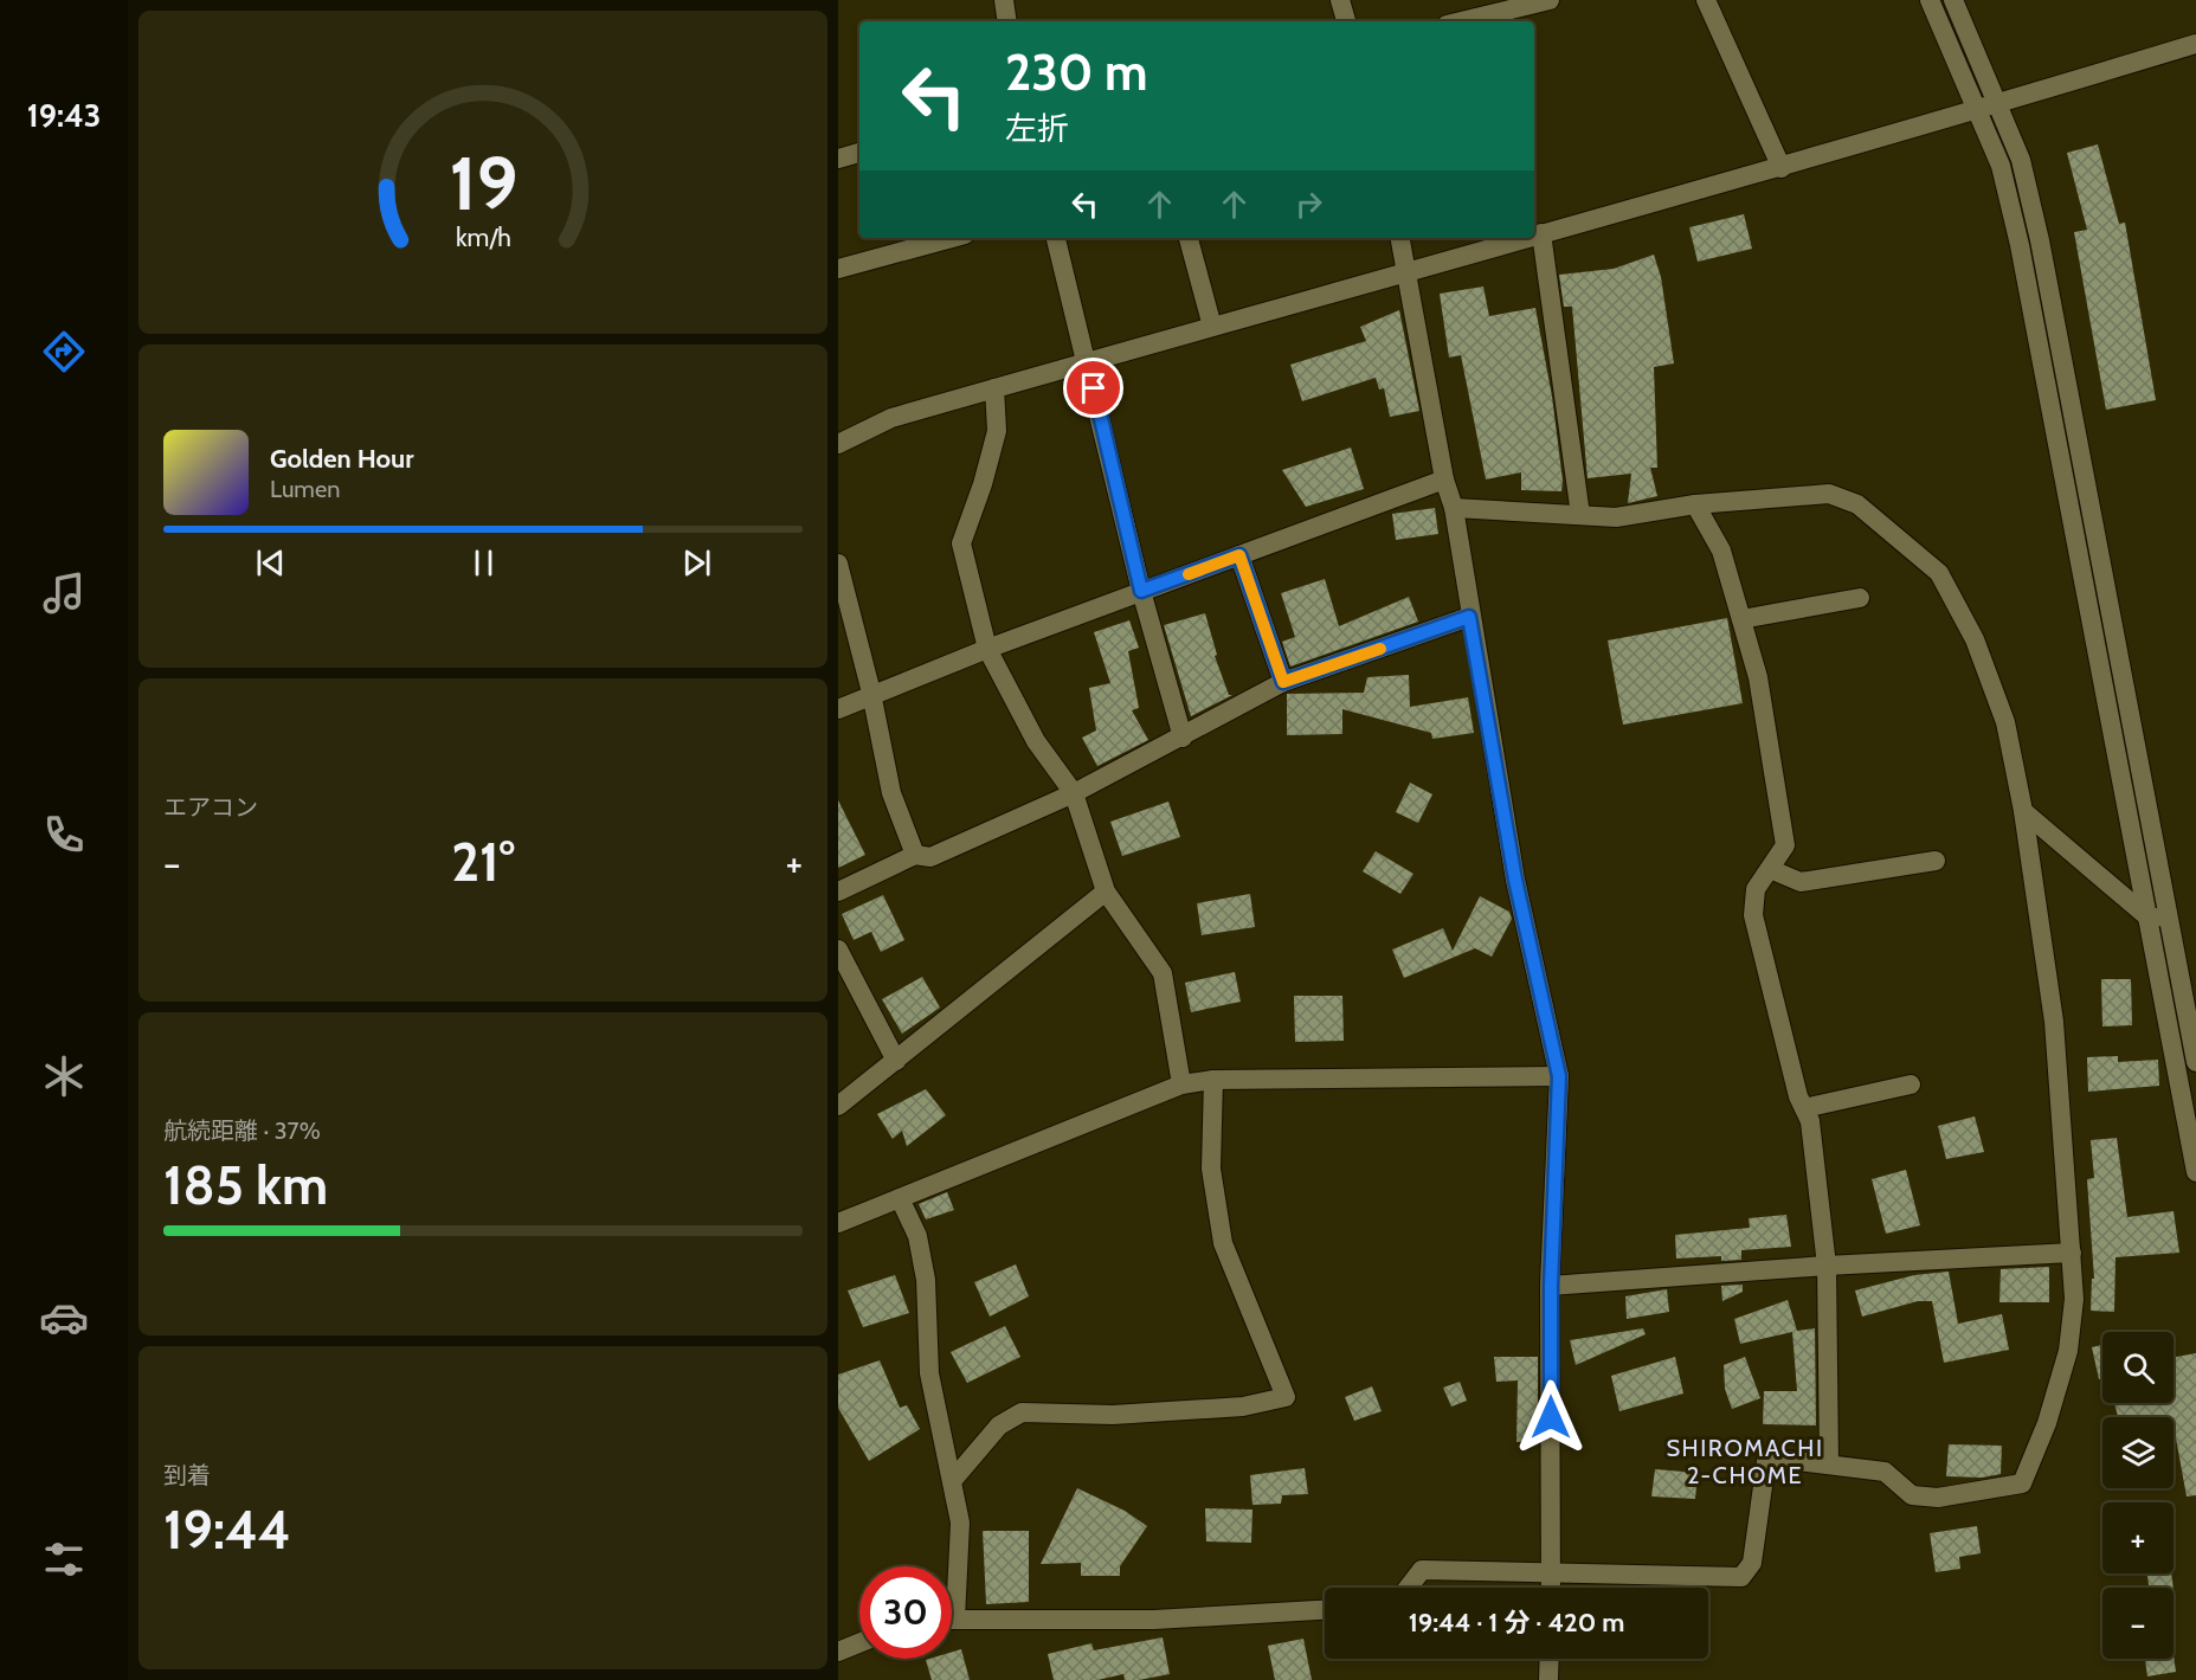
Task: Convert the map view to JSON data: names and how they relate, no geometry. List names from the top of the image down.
{
  "districts": ["SHIROMACHI 2-CHOME"],
  "page": {
    "tabs": "19:43",
    "turn": ["230 m", "左折"],
    "song": ["Golden Hour", "Lumen"],
    "tile": [
      "エアコン",
      ["航続距離 · 37%", "185 km"],
      ["到着", "19:44"]
    ],
    "heat": ["−", "21°", "+"],
    "map_buttons": ["+", "−"],
    "limit": "30",
    "trip": "19:44 · 1 分 · 420 m",
    "gauge": ["19", "km/h"]
  }
}
